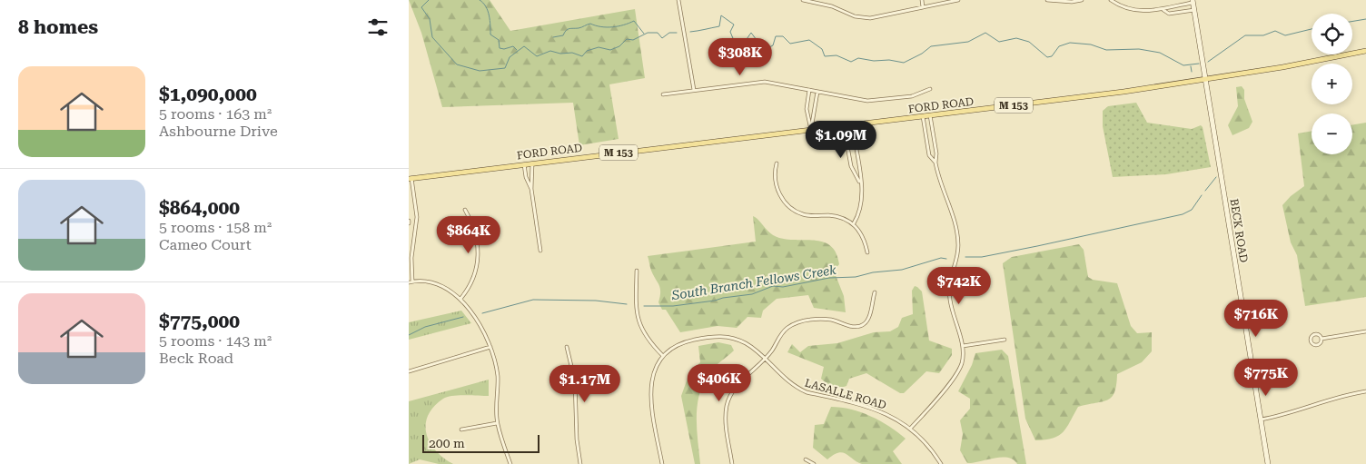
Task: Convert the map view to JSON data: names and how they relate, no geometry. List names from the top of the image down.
{
  "streets": {
    "main road": ["FORD ROAD", "M 153", "BECK ROAD"],
    "street": ["LASALLE ROAD"]
  },
  "crossings": [
    ["FORD ROAD", "BECK ROAD"]
  ],
  "water": ["South Branch Fellows Creek"],
  "scale_bar": "200 m",
  "page": {
    "heading": "8 homes",
    "map_buttons": ["+", "−"],
    "price": [
      "$308K",
      "$1.09M",
      "$864K",
      "$742K",
      "$716K",
      "$775K",
      "$406K",
      "$1.17M"
    ],
    "list": [
      {
        "name": "$1,090,000",
        "note": "5 rooms · 163 m² · Ashbourne Drive"
      },
      {
        "name": "$864,000",
        "note": "5 rooms · 158 m² · Cameo Court"
      },
      {
        "name": "$775,000",
        "note": "5 rooms · 143 m² · Beck Road"
      }
    ],
    "scale": "200 m"
  }
}
